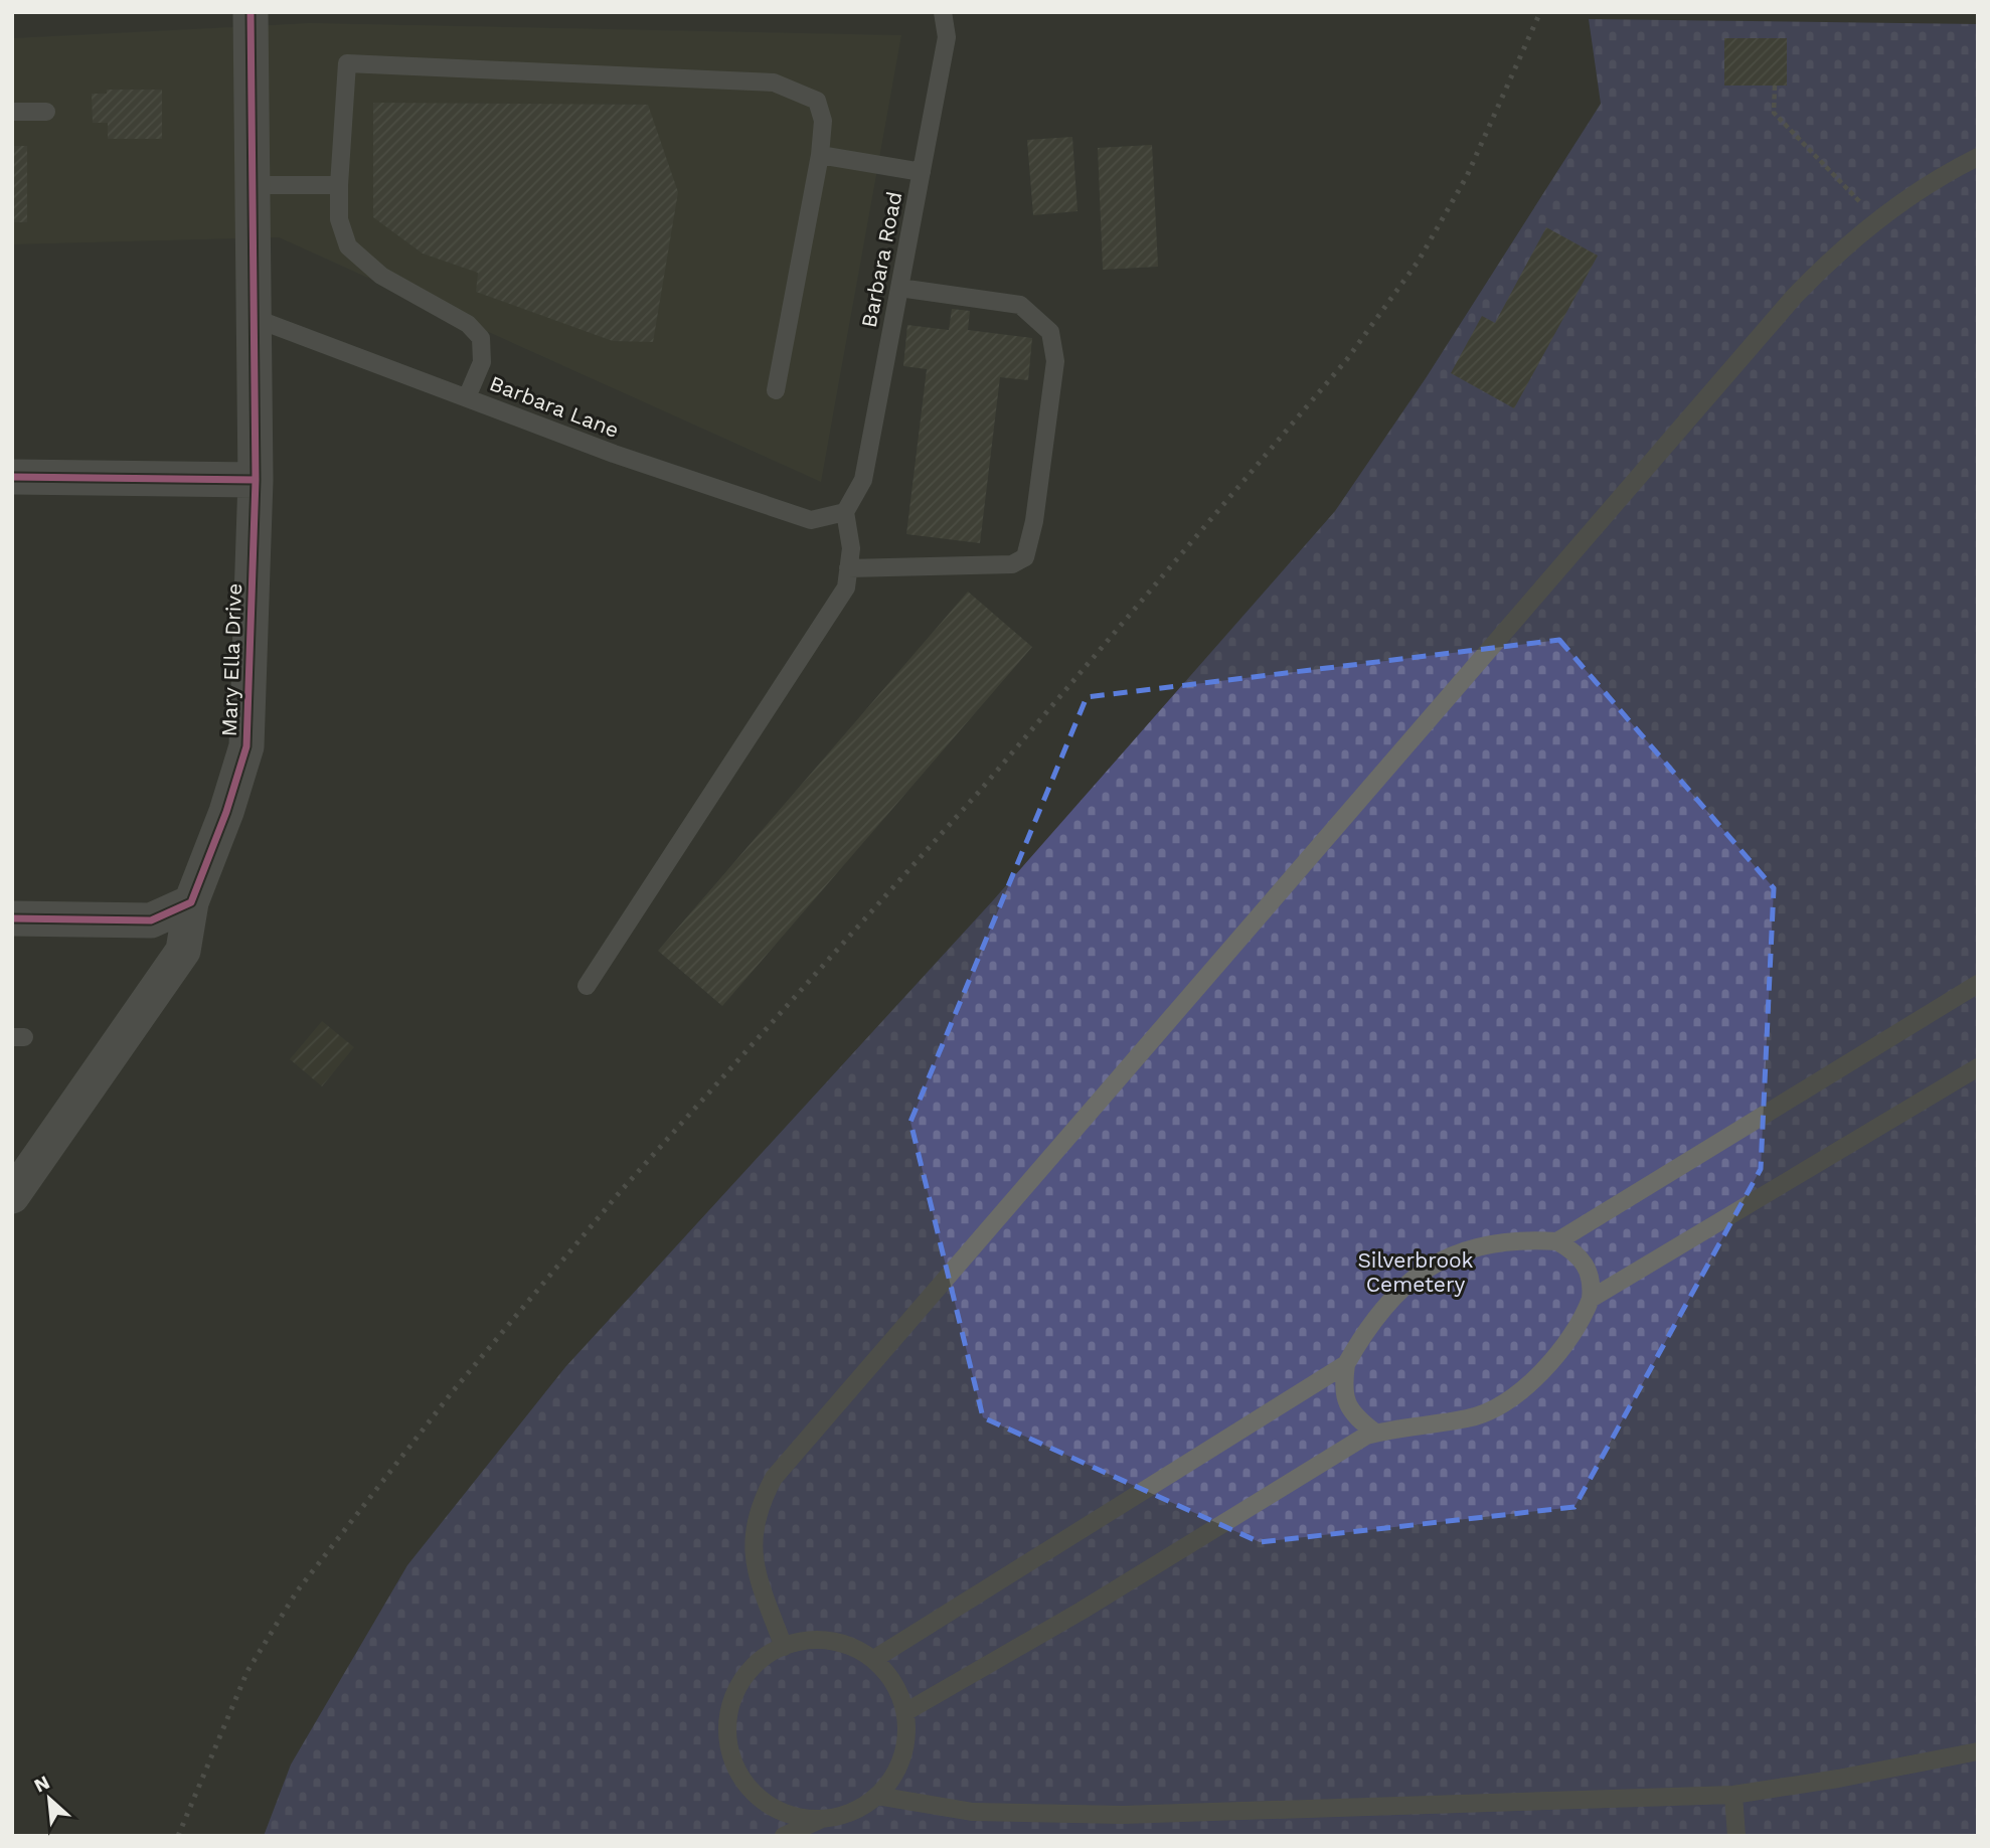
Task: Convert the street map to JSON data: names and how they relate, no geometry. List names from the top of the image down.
{
  "streets": {
    "street": ["Mary Ella Drive"],
    "lane": ["Barbara Road", "Barbara Lane"]
  },
  "crossings": [
    ["Barbara Road", "Barbara Lane"],
    ["Barbara Lane", "Mary Ella Drive"]
  ],
  "parks": ["Silverbrook Cemetery"],
  "north": "top left"
}
